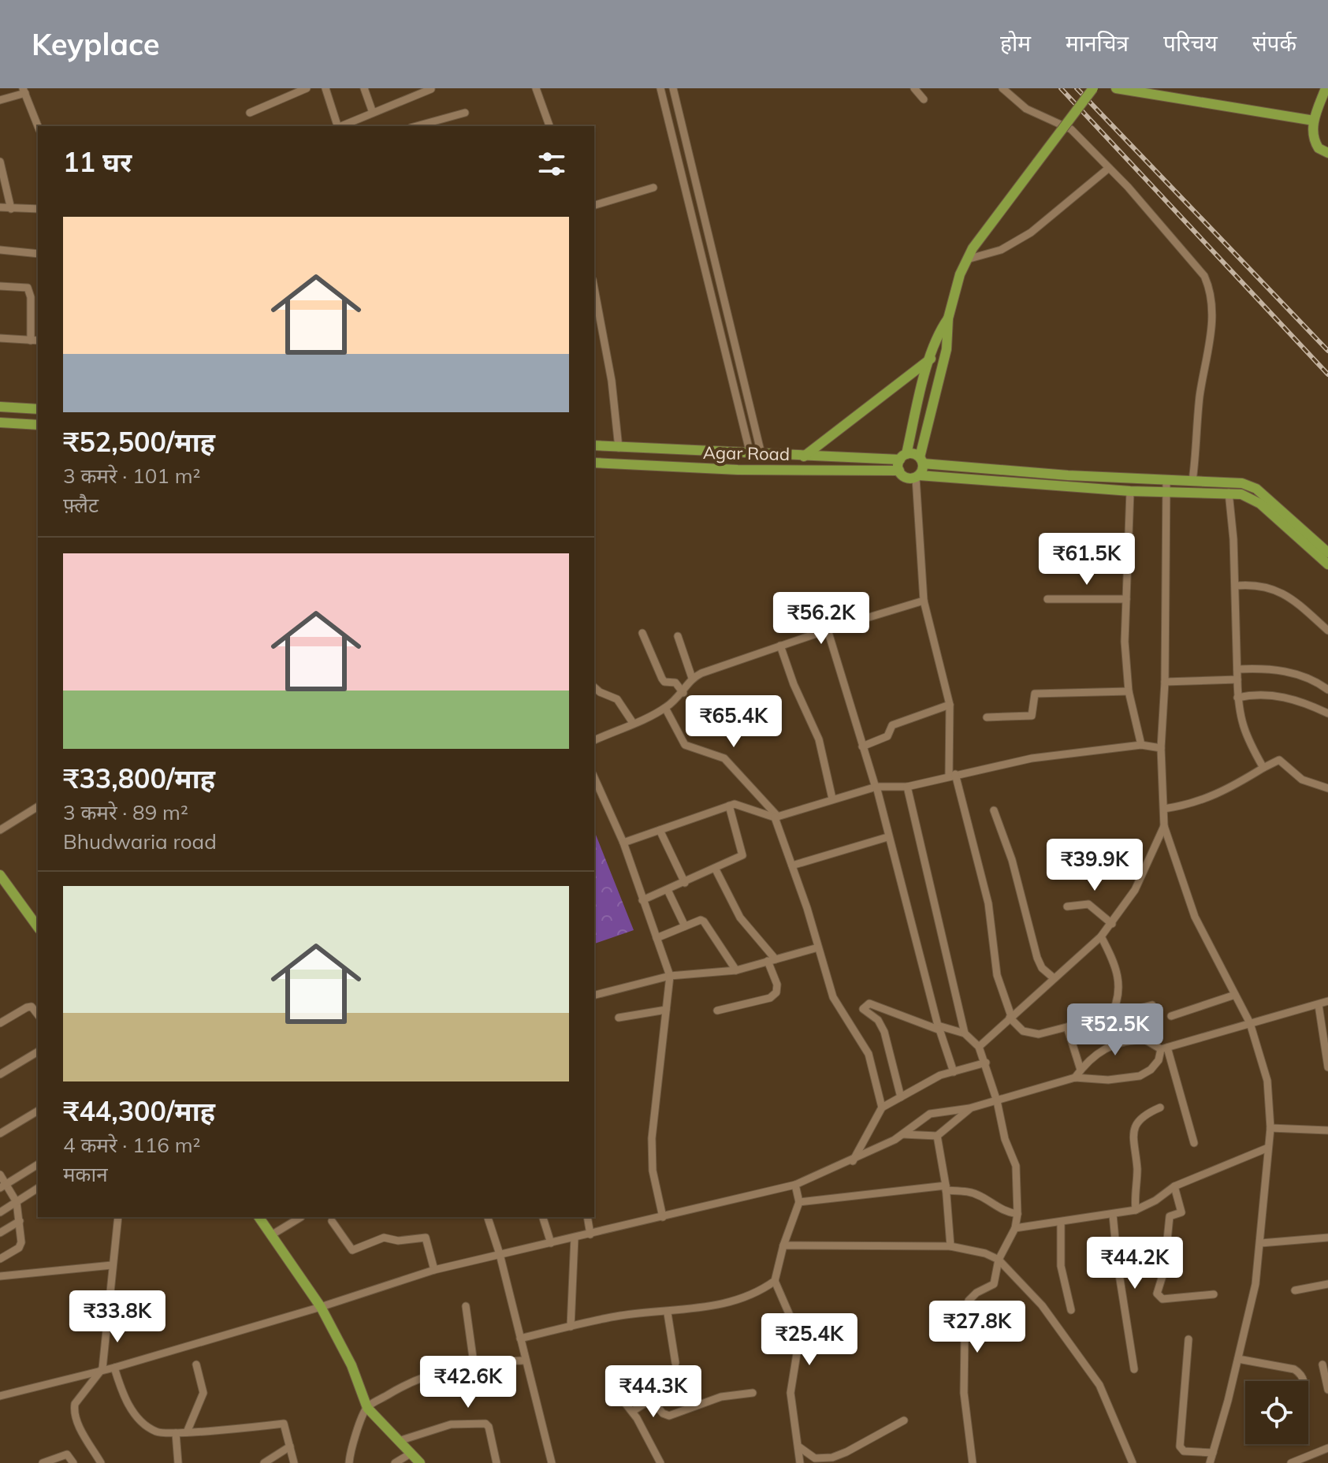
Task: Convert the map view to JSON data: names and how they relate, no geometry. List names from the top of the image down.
{
  "streets": {
    "main road": ["Agar Road"]
  },
  "page": {
    "header": "Keyplace",
    "nav": [
      "होम",
      "मानचित्र",
      "परिचय",
      "संपर्क"
    ],
    "heading": "11 घर",
    "list": [
      {
        "name": "₹52,500/माह",
        "note": "3 कमरे · 101 m² · फ़्लैट"
      },
      {
        "name": "₹33,800/माह",
        "note": "3 कमरे · 89 m² · Bhudwaria road"
      },
      {
        "name": "₹44,300/माह",
        "note": "4 कमरे · 116 m² · मकान"
      }
    ],
    "price": [
      "₹61.5K",
      "₹56.2K",
      "₹65.4K",
      "₹39.9K",
      "₹52.5K",
      "₹44.2K",
      "₹33.8K",
      "₹27.8K",
      "₹25.4K",
      "₹42.6K",
      "₹44.3K"
    ]
  }
}
